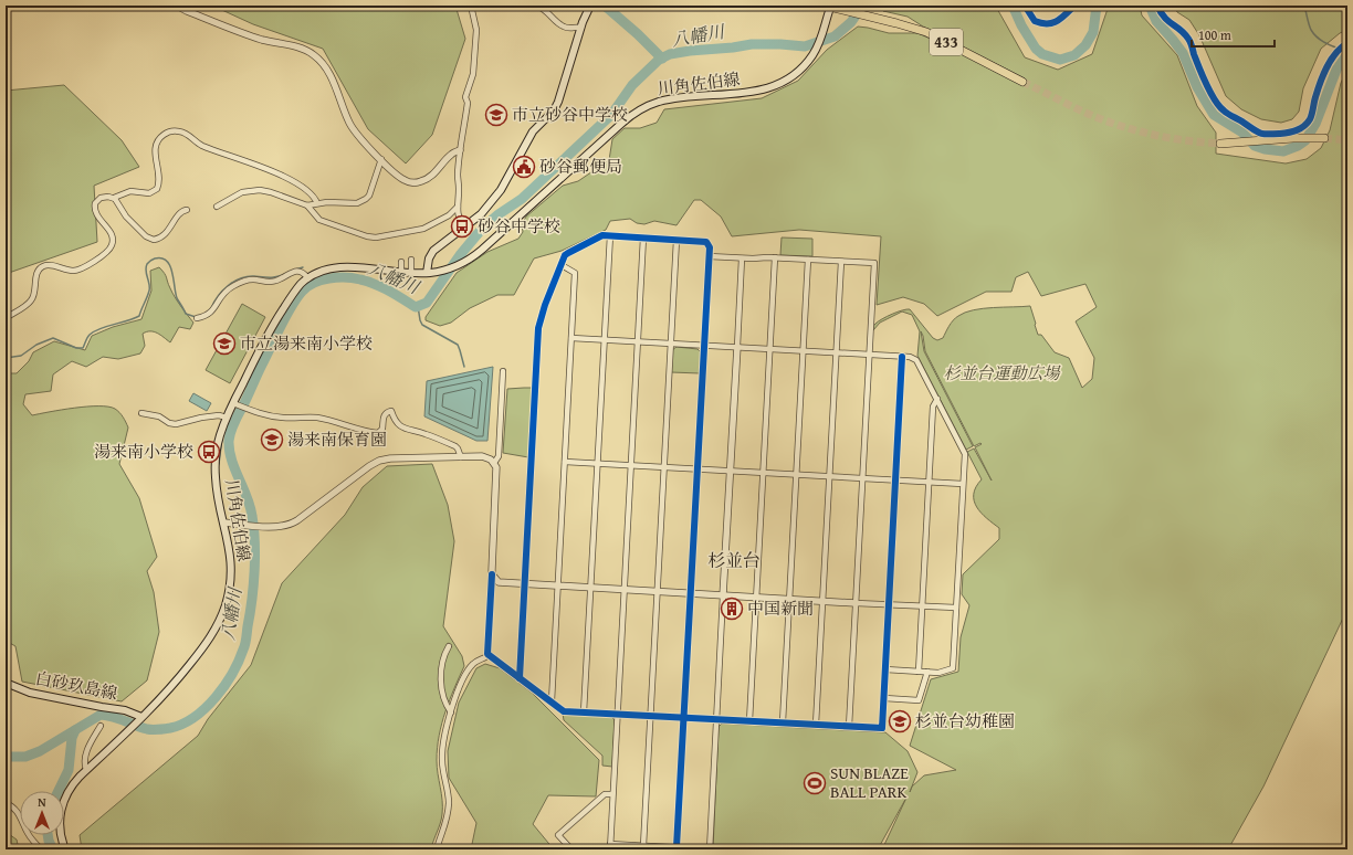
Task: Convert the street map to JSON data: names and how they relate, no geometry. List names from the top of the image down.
{
  "streets": {
    "highway": ["433"],
    "main road": ["川角佐伯線", "白砂玖島線"]
  },
  "crossings": [
    ["433", "川角佐伯線"],
    ["川角佐伯線", "白砂玖島線"]
  ],
  "districts": ["杉並台"],
  "water": ["八幡川"],
  "parks": ["杉並台運動広場"],
  "places": {
    "school or university": [
      "市立砂谷中学校",
      "市立湯来南小学校",
      "湯来南保育園",
      "杉並台幼稚園"
    ],
    "public building": ["砂谷郵便局"],
    "bus stop": ["砂谷中学校", "湯来南小学校"],
    "building": ["中国新聞"],
    "sports": ["SUN BLAZE BALL PARK"]
  },
  "scale_bar": "100 m",
  "north": "top"
}
